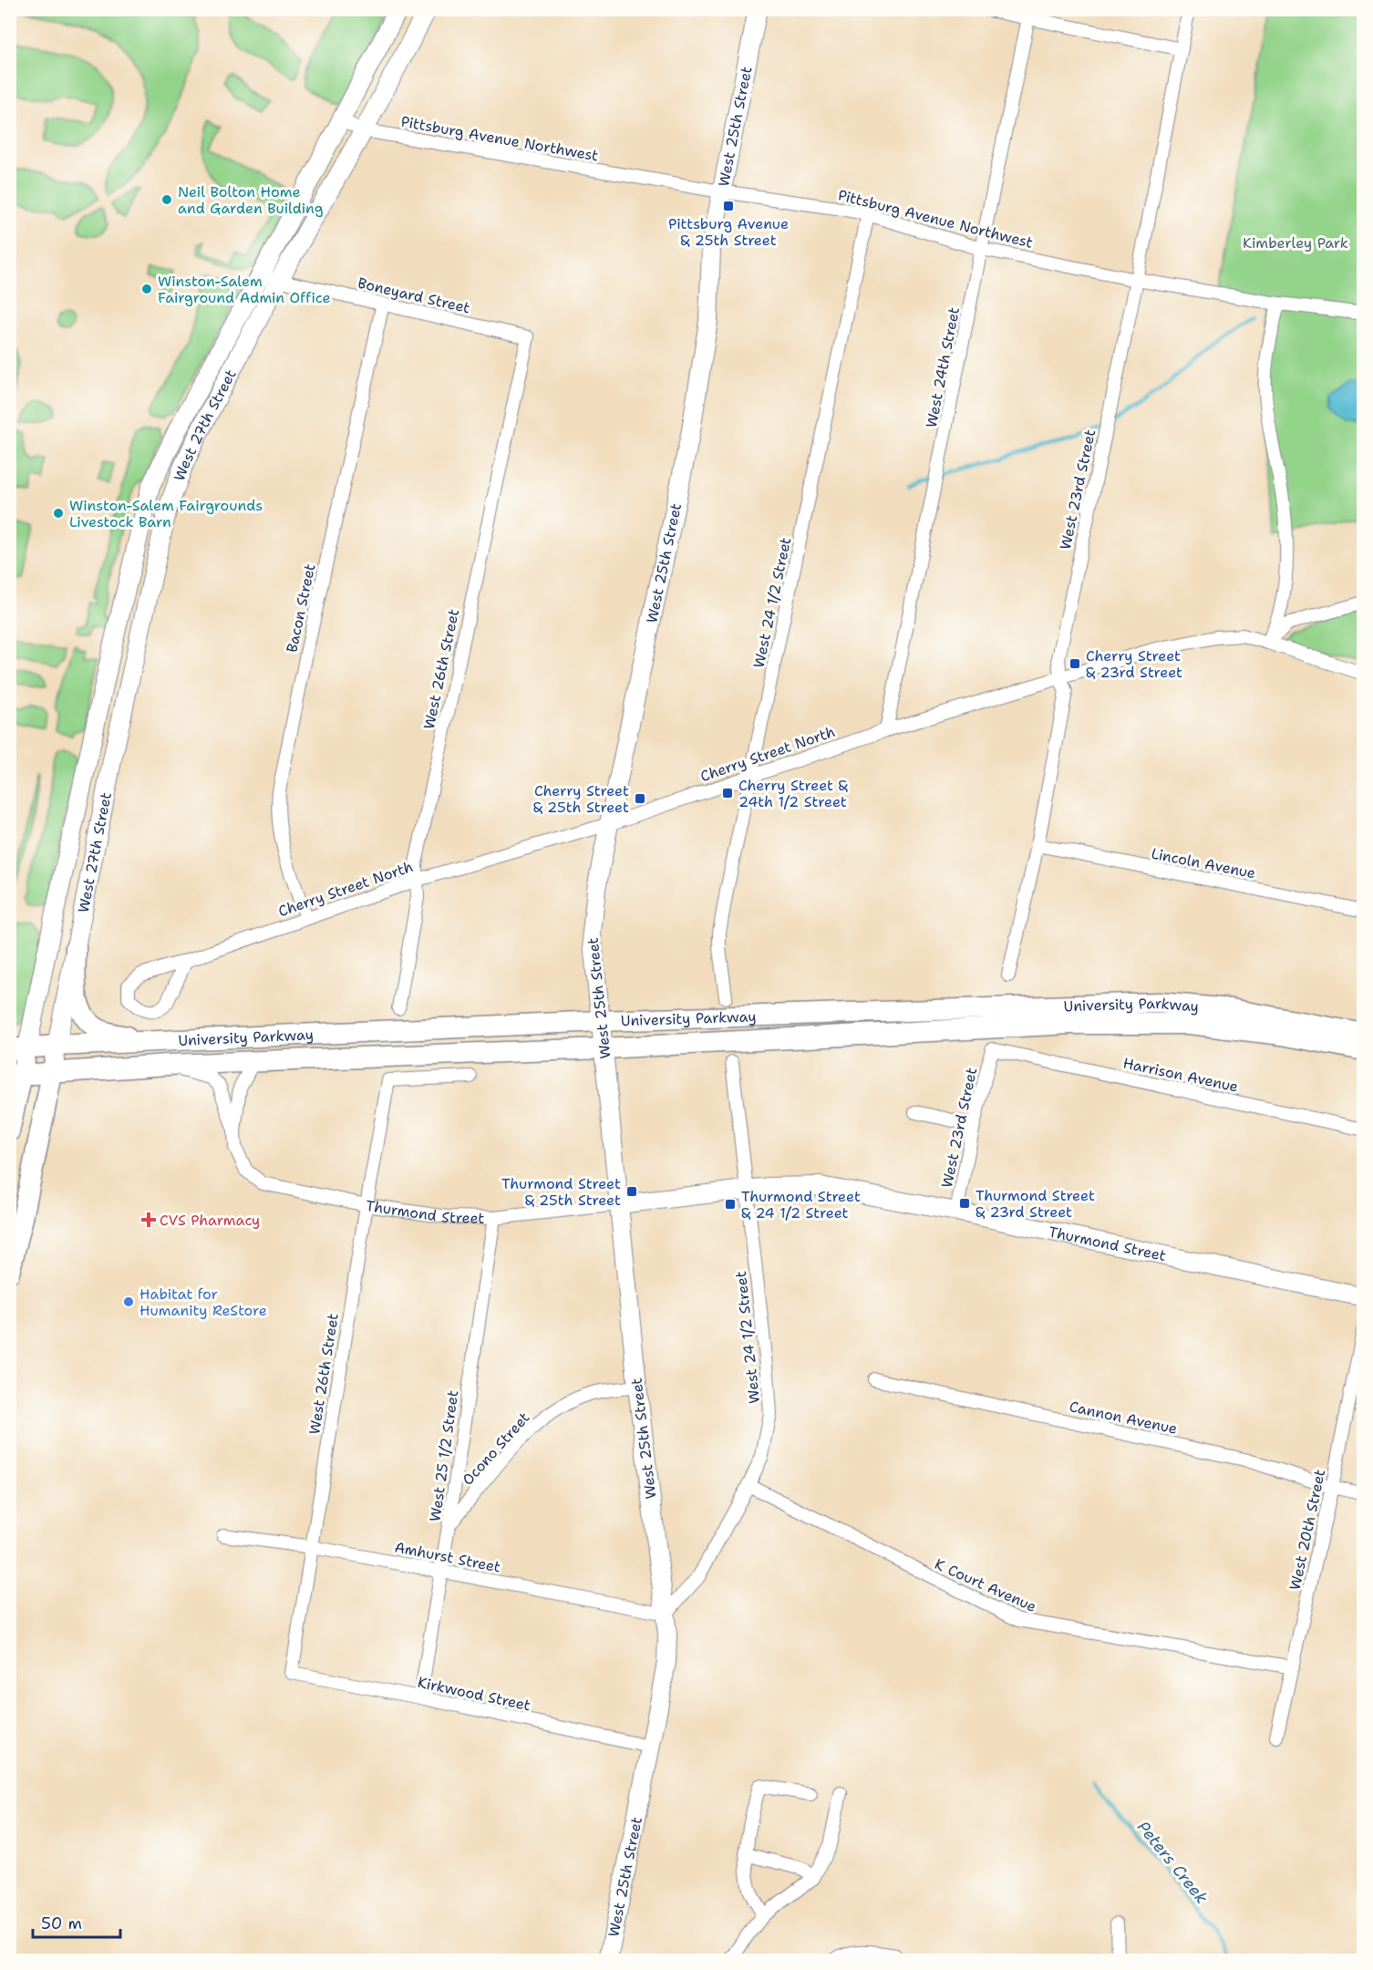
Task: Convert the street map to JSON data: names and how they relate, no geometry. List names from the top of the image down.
{
  "streets": {
    "main road": ["West 27th Street", "University Parkway"],
    "street": [
      "West 25th Street",
      "Pittsburg Avenue Northwest",
      "Boneyard Street",
      "West 24th Street",
      "West 23rd Street",
      "West 24 1/2 Street",
      "Bacon Street",
      "West 26th Street",
      "Cherry Street North",
      "Lincoln Avenue",
      "Harrison Avenue",
      "Thurmond Street",
      "Cannon Avenue",
      "Ocono Street",
      "West 25 1/2 Street",
      "West 20th Street",
      "Amhurst Street",
      "K Court Avenue",
      "Kirkwood Street"
    ]
  },
  "crossings": [
    ["West 25th Street", "Pittsburg Avenue Northwest"],
    ["West 25th Street", "West 24 1/2 Street"],
    ["West 25th Street", "Cherry Street North"],
    ["West 25th Street", "University Parkway"],
    ["West 25th Street", "Thurmond Street"],
    ["West 25th Street", "Ocono Street"],
    ["West 25th Street", "Amhurst Street"],
    ["West 25th Street", "Kirkwood Street"],
    ["Pittsburg Avenue Northwest", "West 24th Street"],
    ["Pittsburg Avenue Northwest", "West 27th Street"],
    ["Pittsburg Avenue Northwest", "West 23rd Street"],
    ["Pittsburg Avenue Northwest", "West 24 1/2 Street"],
    ["Boneyard Street", "West 27th Street"],
    ["Boneyard Street", "Bacon Street"],
    ["Boneyard Street", "West 26th Street"],
    ["West 24th Street", "Cherry Street North"],
    ["West 27th Street", "University Parkway"],
    ["West 23rd Street", "Cherry Street North"],
    ["West 23rd Street", "Lincoln Avenue"],
    ["West 23rd Street", "Harrison Avenue"],
    ["West 23rd Street", "Thurmond Street"],
    ["West 24 1/2 Street", "Cherry Street North"],
    ["West 24 1/2 Street", "Thurmond Street"],
    ["West 24 1/2 Street", "Amhurst Street"],
    ["West 24 1/2 Street", "K Court Avenue"],
    ["Bacon Street", "Cherry Street North"],
    ["West 26th Street", "Cherry Street North"],
    ["West 26th Street", "Thurmond Street"],
    ["West 26th Street", "Amhurst Street"],
    ["West 26th Street", "Kirkwood Street"],
    ["University Parkway", "Thurmond Street"],
    ["Thurmond Street", "West 25 1/2 Street"],
    ["Cannon Avenue", "West 20th Street"],
    ["Ocono Street", "West 25 1/2 Street"],
    ["West 25 1/2 Street", "Amhurst Street"],
    ["West 25 1/2 Street", "Kirkwood Street"],
    ["West 20th Street", "K Court Avenue"]
  ],
  "water": ["Peters Creek"],
  "parks": ["Kimberley Park"],
  "places": {
    "other": [
      "Neil Bolton Home and Garden Building",
      "Winston-Salem Fairground Admin Office",
      "Winston-Salem Fairgrounds Livestock Barn",
      "Habitat for Humanity ReStore"
    ],
    "transit": [
      "Pittsburg Avenue & 25th Street",
      "Cherry Street & 23rd Street",
      "Cherry Street & 24th 1/2 Street",
      "Cherry Street & 25th Street",
      "Thurmond Street & 25th Street",
      "Thurmond Street & 23rd Street",
      "Thurmond Street & 24 1/2 Street"
    ],
    "health": ["CVS Pharmacy"]
  },
  "scale_bar": "50 m"
}
